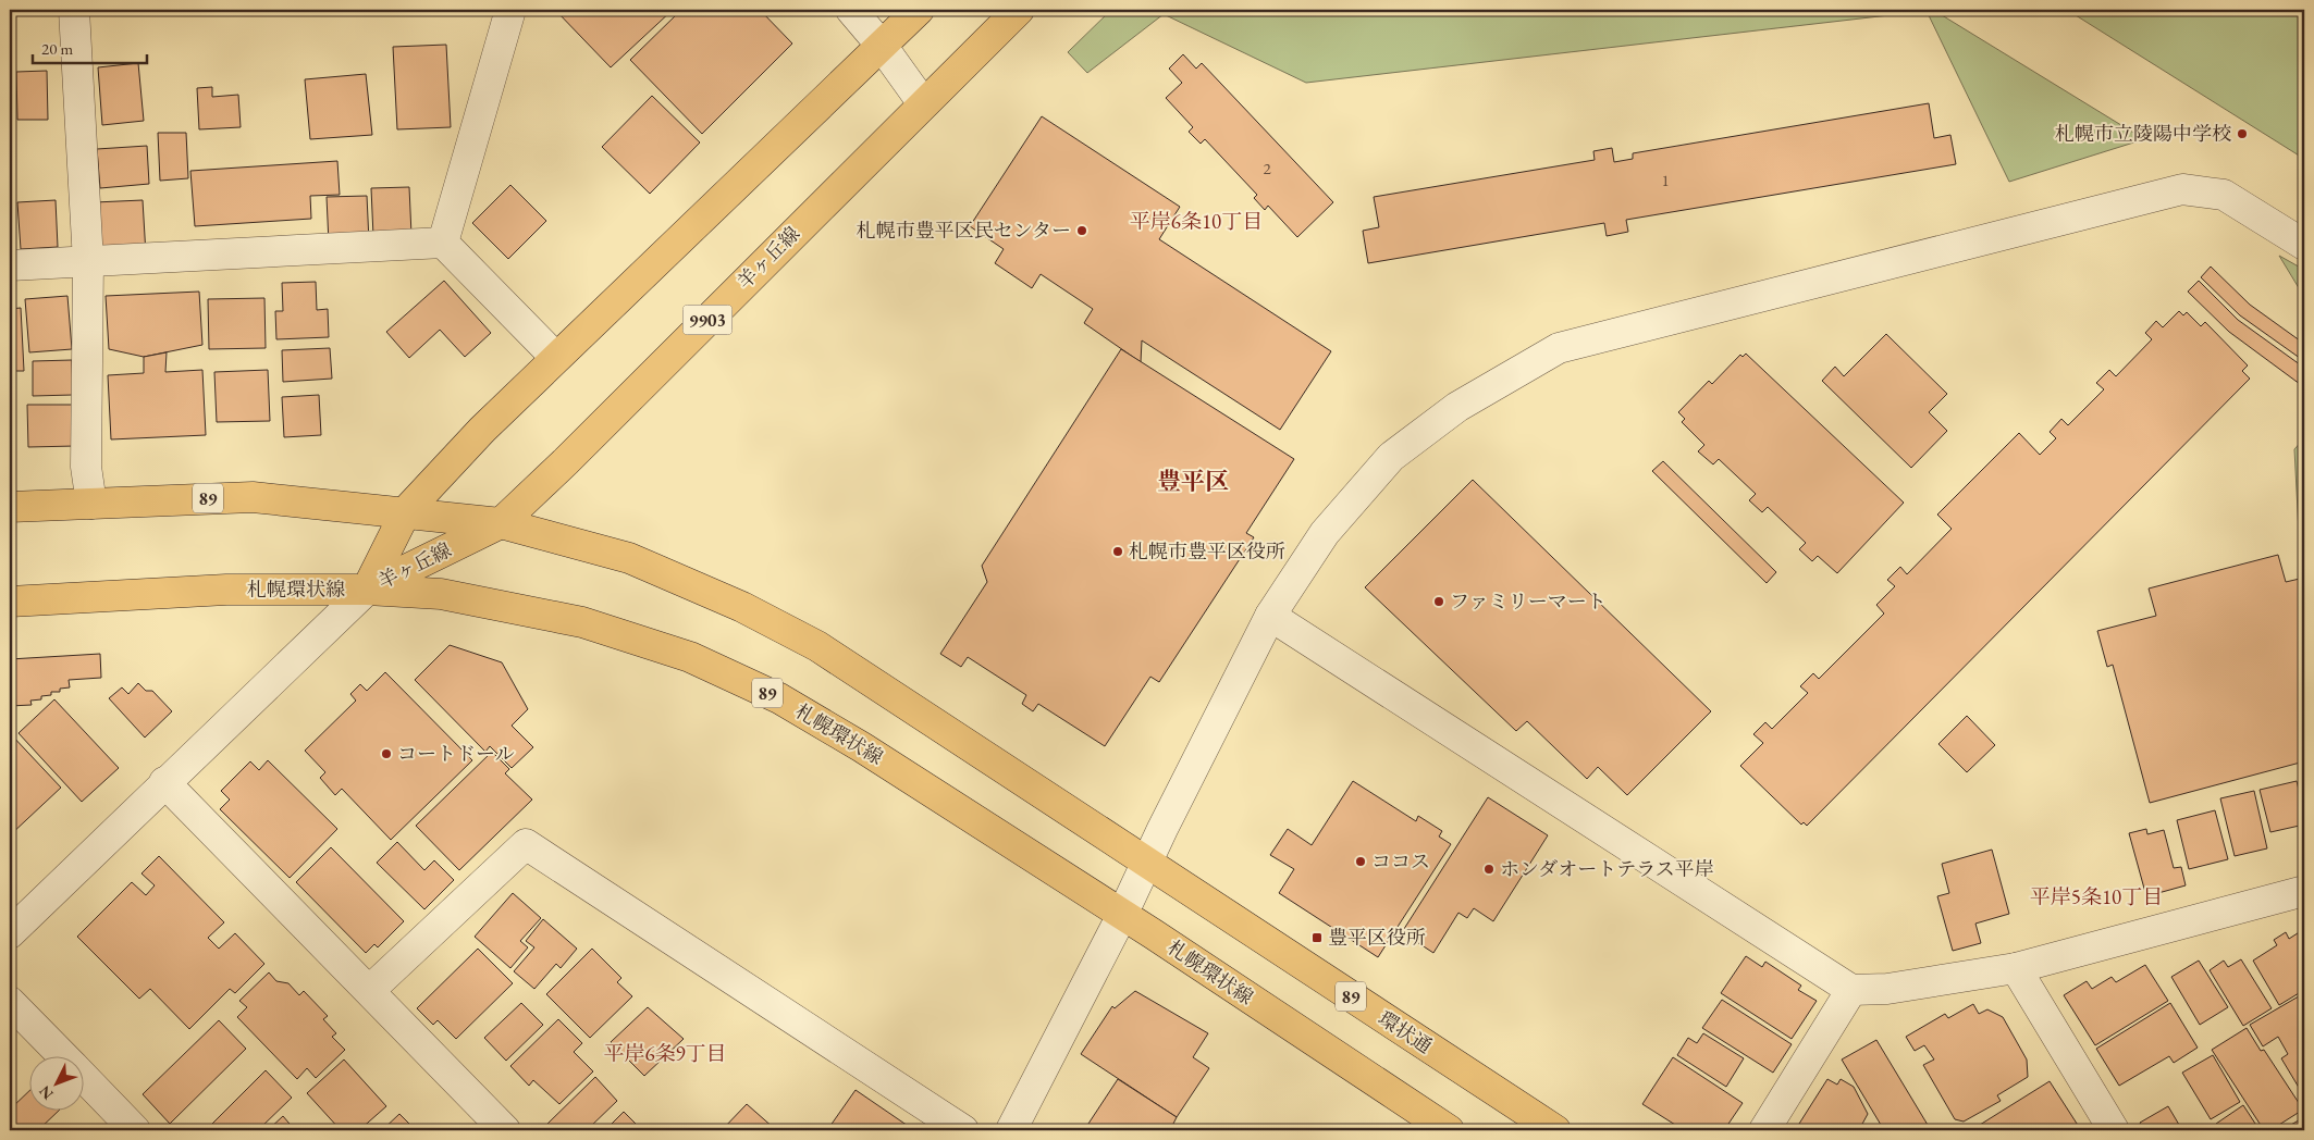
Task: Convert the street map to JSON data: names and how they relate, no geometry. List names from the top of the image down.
{
  "streets": {
    "main road": [
      "羊ヶ丘線",
      "9903",
      "89",
      "札幌環状線",
      "環状通"
    ]
  },
  "crossings": [
    ["羊ヶ丘線", "89"],
    ["羊ヶ丘線", "札幌環状線"],
    ["89", "環状通"]
  ],
  "districts": [
    "平岸6条10丁目",
    "豊平区",
    "平岸5条10丁目",
    "平岸6条9丁目"
  ],
  "places": {
    "other": [
      "札幌市立陵陽中学校",
      "札幌市豊平区民センター",
      "札幌市豊平区役所",
      "ファミリーマート",
      "コートドール",
      "ココス",
      "ホンダオートテラス平岸"
    ],
    "transit": ["豊平区役所"]
  },
  "house_numbers": ["2", "1"],
  "scale_bar": "20 m",
  "north": "bottom left"
}
